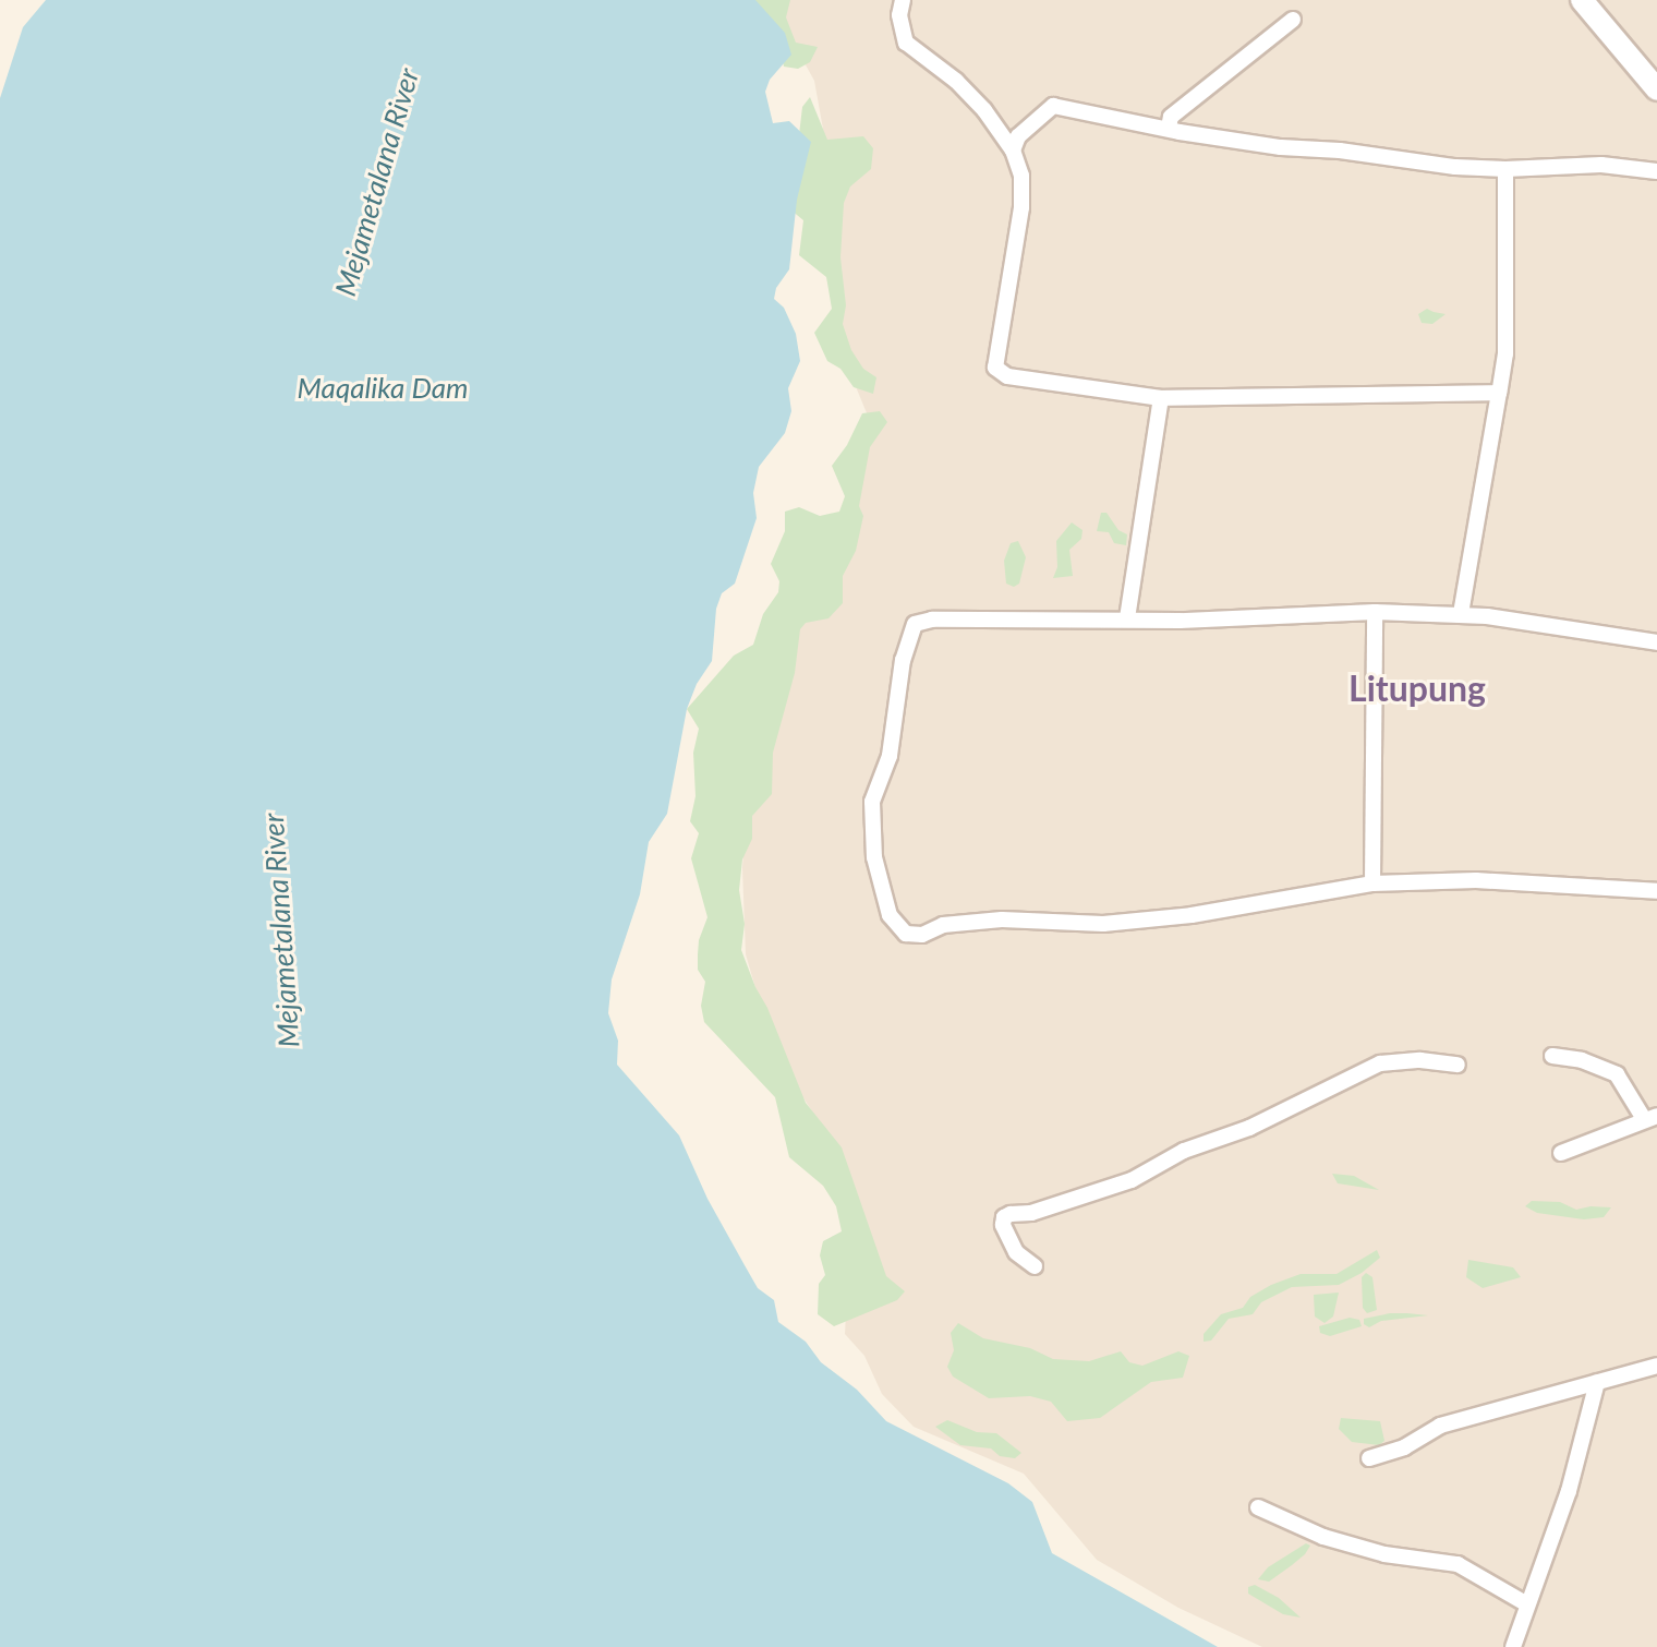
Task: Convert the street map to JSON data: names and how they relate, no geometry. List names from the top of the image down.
{
  "districts": ["Litupung"],
  "water": ["Mejametalana River", "Maqalika Dam"]
}
